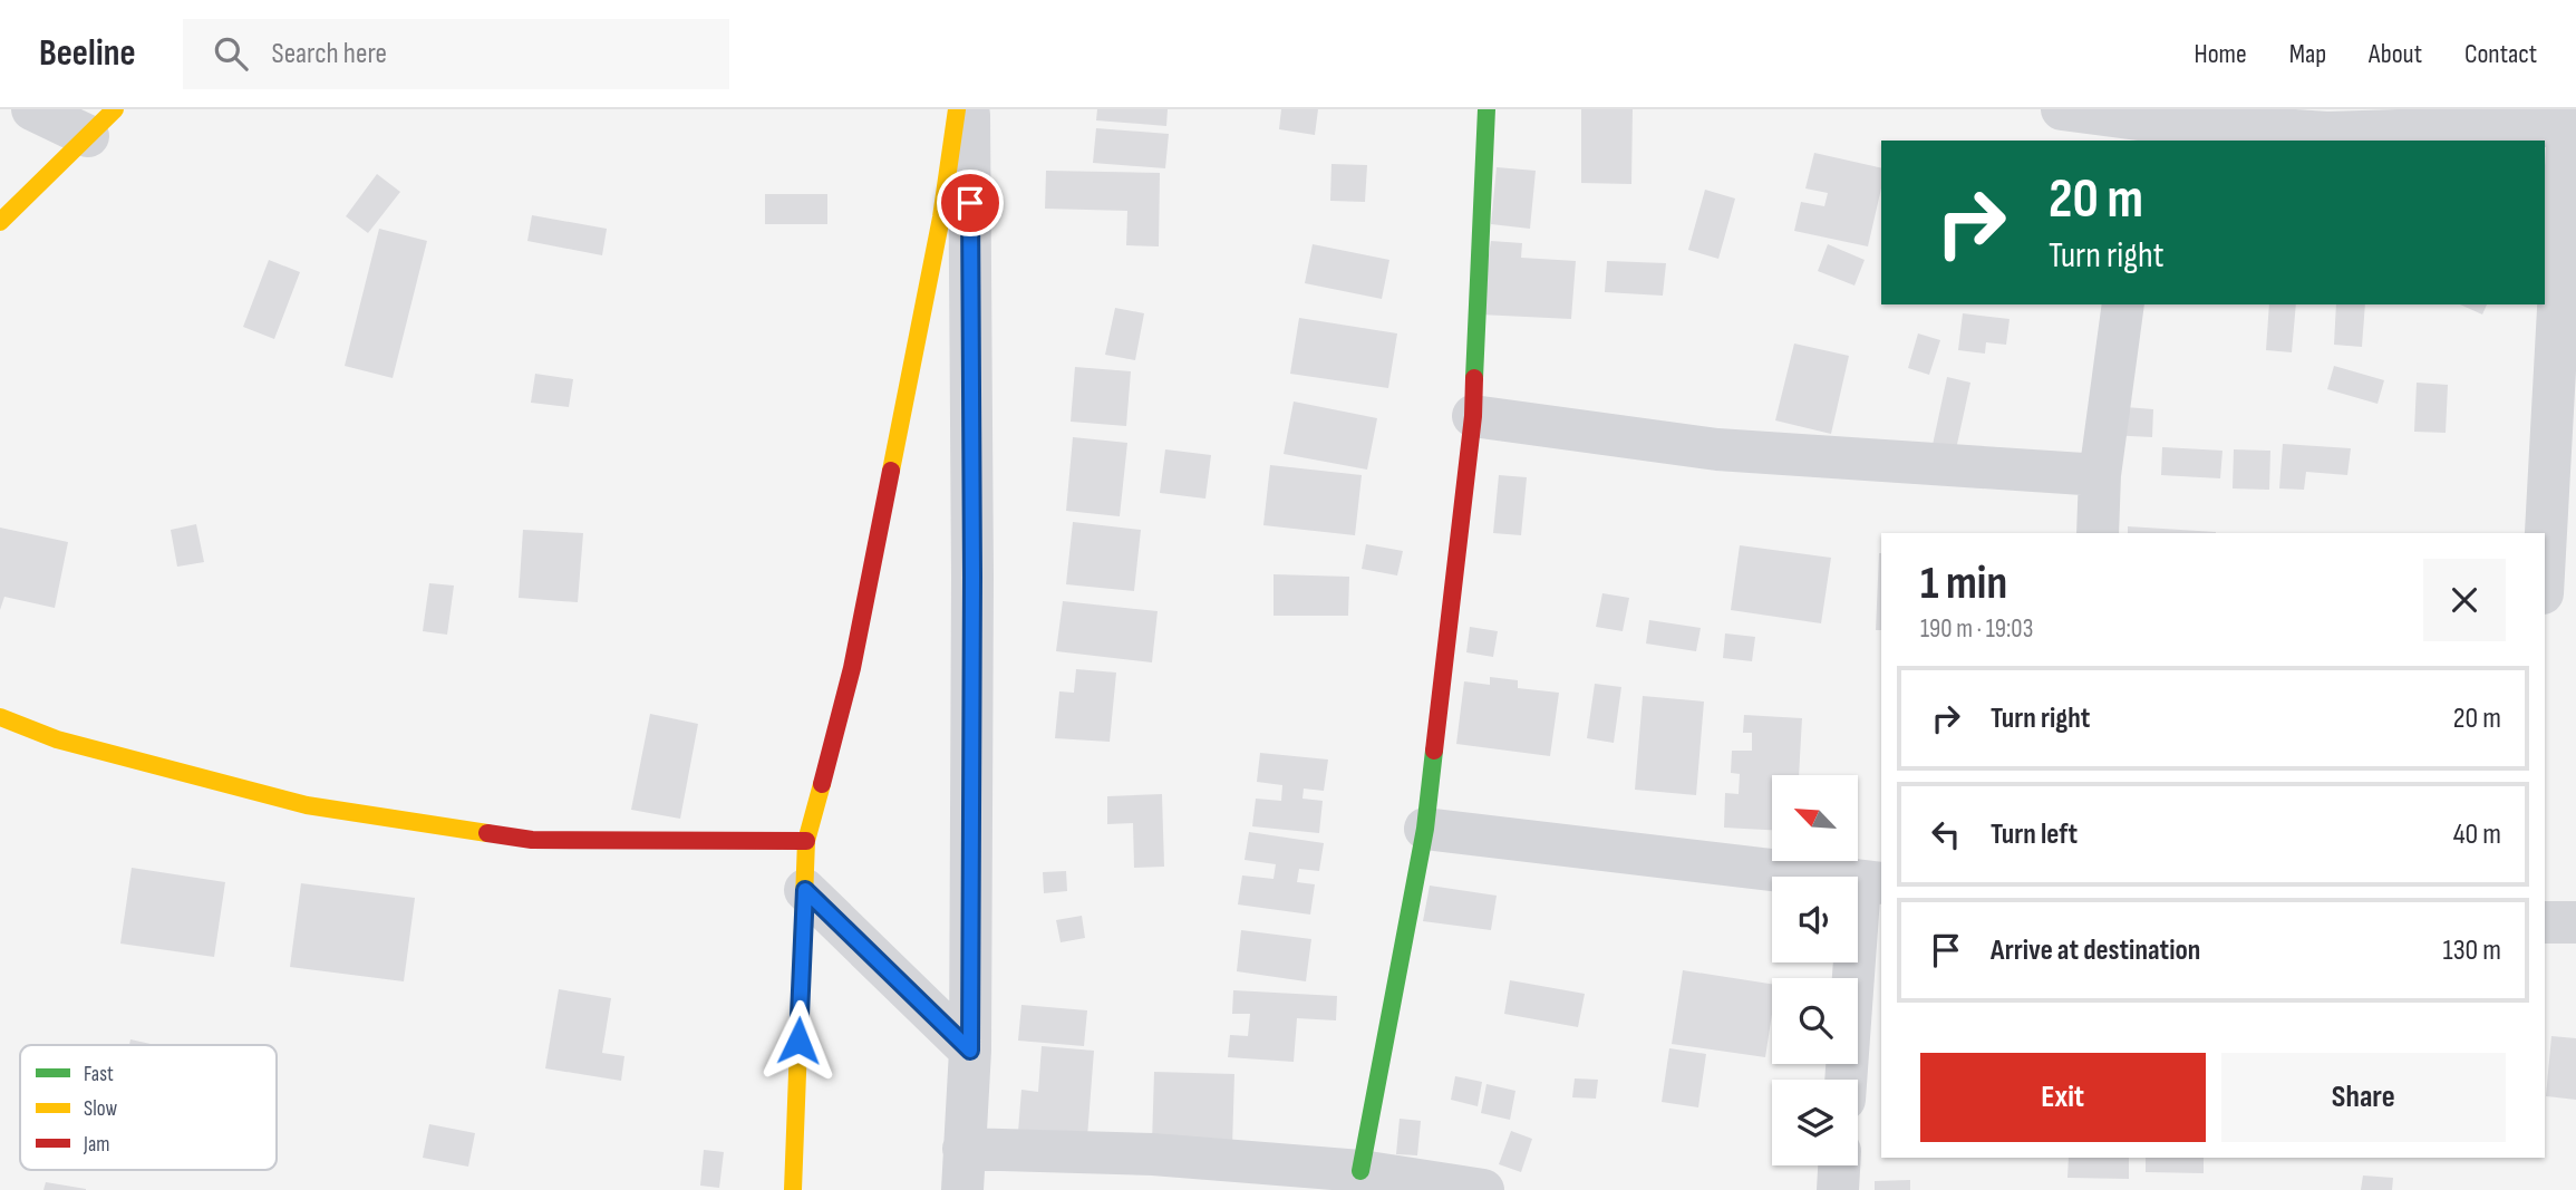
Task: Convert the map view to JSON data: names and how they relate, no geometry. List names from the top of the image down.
{
  "legend": ["Fast", "Slow", "Jam"],
  "north": "top left",
  "page": {
    "header": "Beeline",
    "search": "Search here",
    "nav": [
      "Home",
      "Map",
      "About",
      "Contact"
    ],
    "turn": ["20 m", "Turn right"],
    "heading": ["1 min", "190 m · 19:03"],
    "list": [
      {
        "name": "Turn right",
        "value": "20 m"
      },
      {
        "name": "Turn left",
        "value": "40 m"
      },
      {
        "name": "Arrive at destination",
        "value": "130 m"
      }
    ],
    "buttons": ["Exit", "Share"]
  }
}
